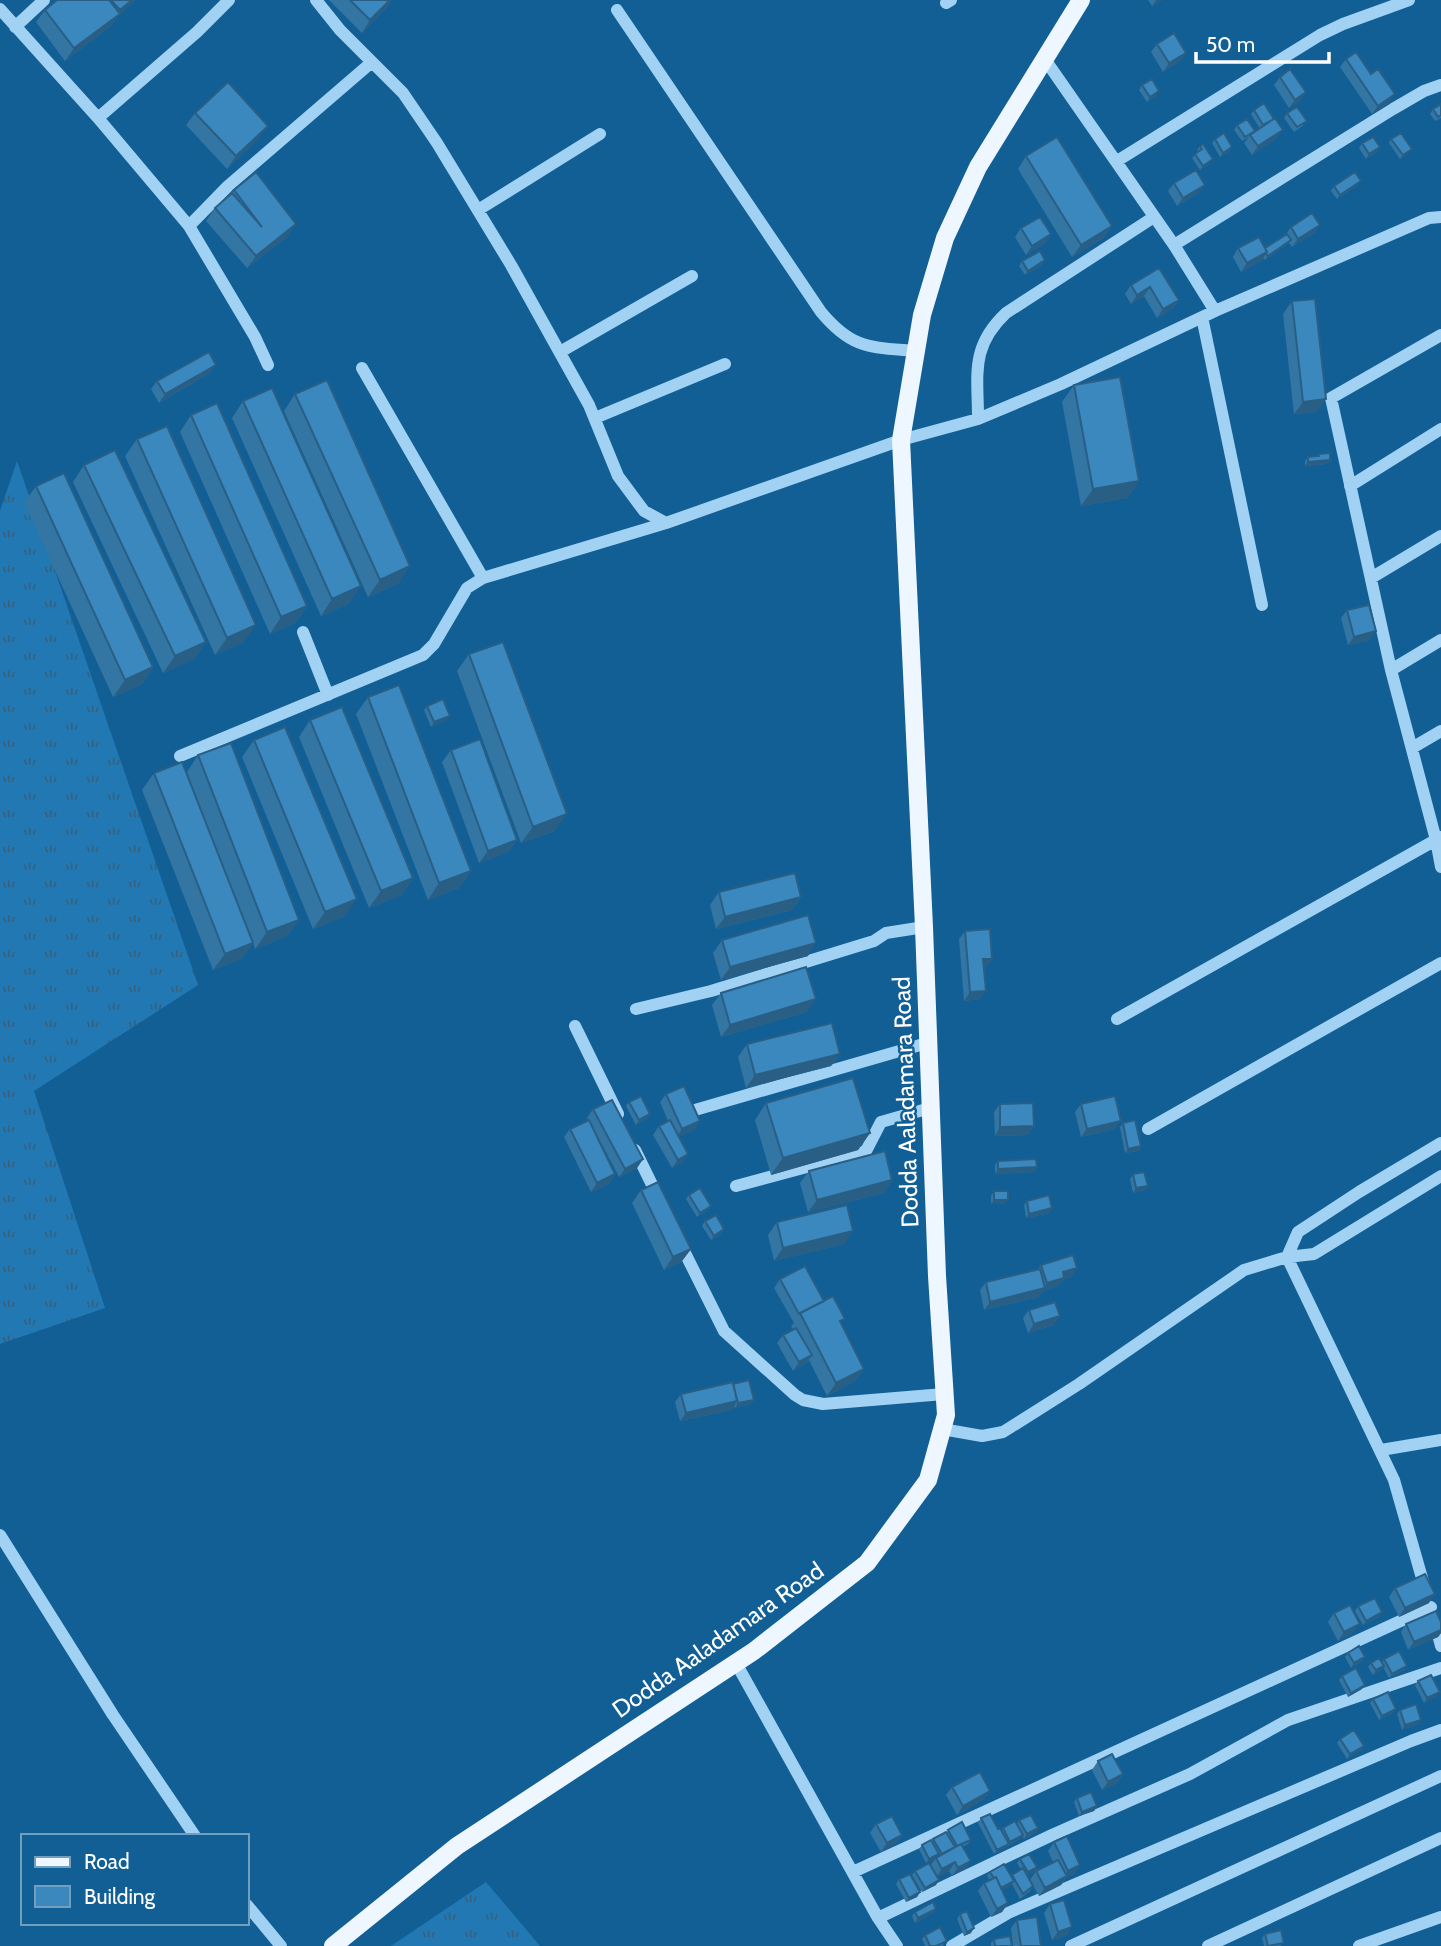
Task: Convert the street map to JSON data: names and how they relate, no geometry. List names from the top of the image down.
{
  "streets": {
    "main road": ["Dodda Aaladamara Road"]
  },
  "legend": ["Road", "Building"],
  "scale_bar": "50 m"
}
